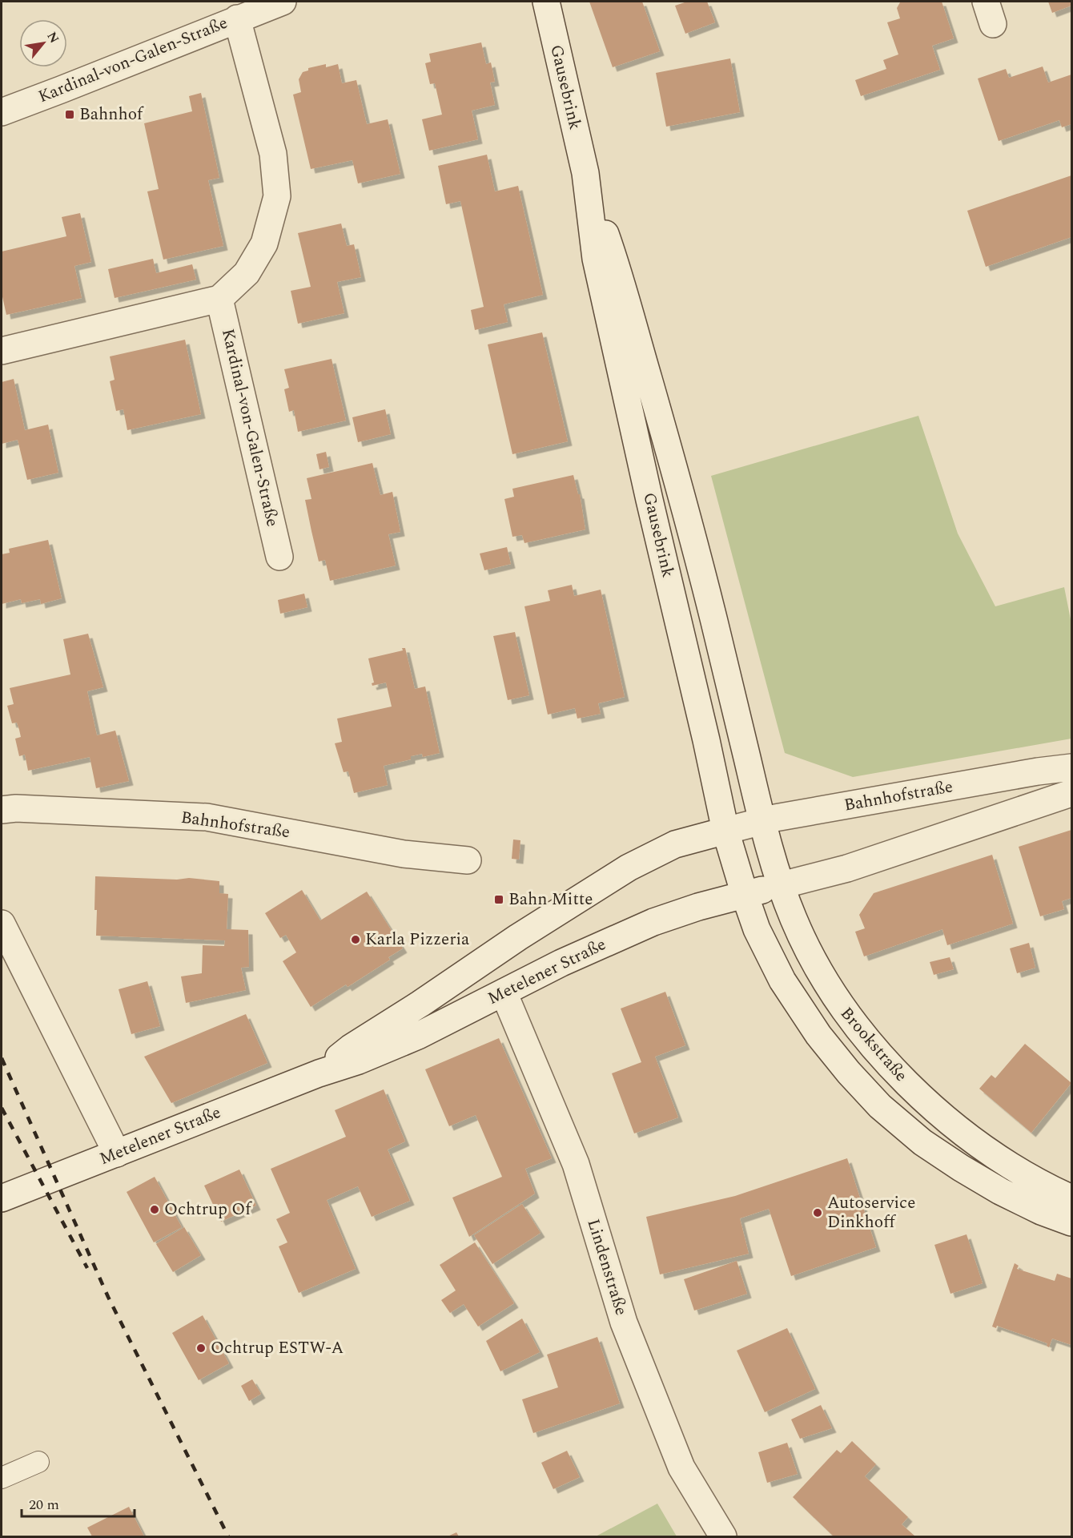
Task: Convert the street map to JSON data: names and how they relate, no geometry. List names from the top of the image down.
{
  "streets": {
    "main road": [
      "Kardinal-von-Galen-Straße",
      "Gausebrink",
      "Bahnhofstraße",
      "Metelener Straße",
      "Brookstraße",
      "Lindenstraße"
    ]
  },
  "crossings": [
    ["Gausebrink", "Bahnhofstraße"],
    ["Gausebrink", "Metelener Straße"],
    ["Gausebrink", "Brookstraße"],
    ["Bahnhofstraße", "Metelener Straße"],
    ["Bahnhofstraße", "Brookstraße"],
    ["Metelener Straße", "Brookstraße"],
    ["Metelener Straße", "Lindenstraße"]
  ],
  "places": {
    "transit": ["Bahnhof", "Bahn Mitte"],
    "other": [
      "Karla Pizzeria",
      "Ochtrup Of",
      "Autoservice Dinkhoff",
      "Ochtrup ESTW-A"
    ]
  },
  "scale_bar": "20 m",
  "north": "top right"
}
